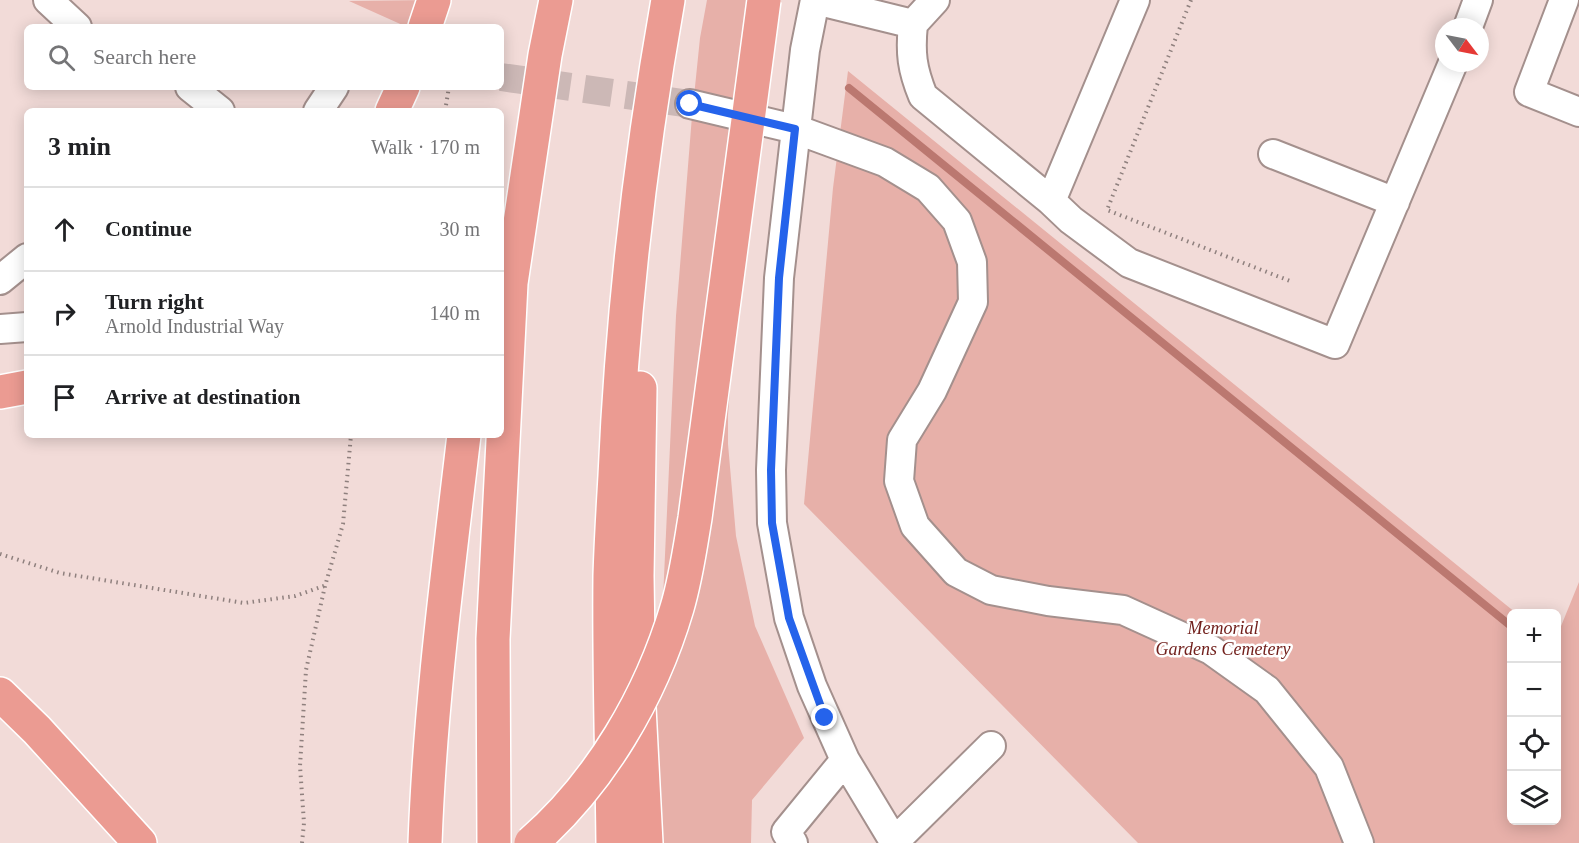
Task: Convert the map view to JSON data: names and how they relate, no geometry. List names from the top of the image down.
{
  "parks": ["Memorial Gardens Cemetery"],
  "north": "bottom right",
  "page": {
    "search": "Search here",
    "heading": ["3 min", "Walk · 170 m"],
    "list": [
      ["Continue", "30 m"],
      ["Turn right", "Arnold Industrial Way", "140 m"],
      "Arrive at destination"
    ],
    "map_buttons": ["+", "−"]
  }
}
